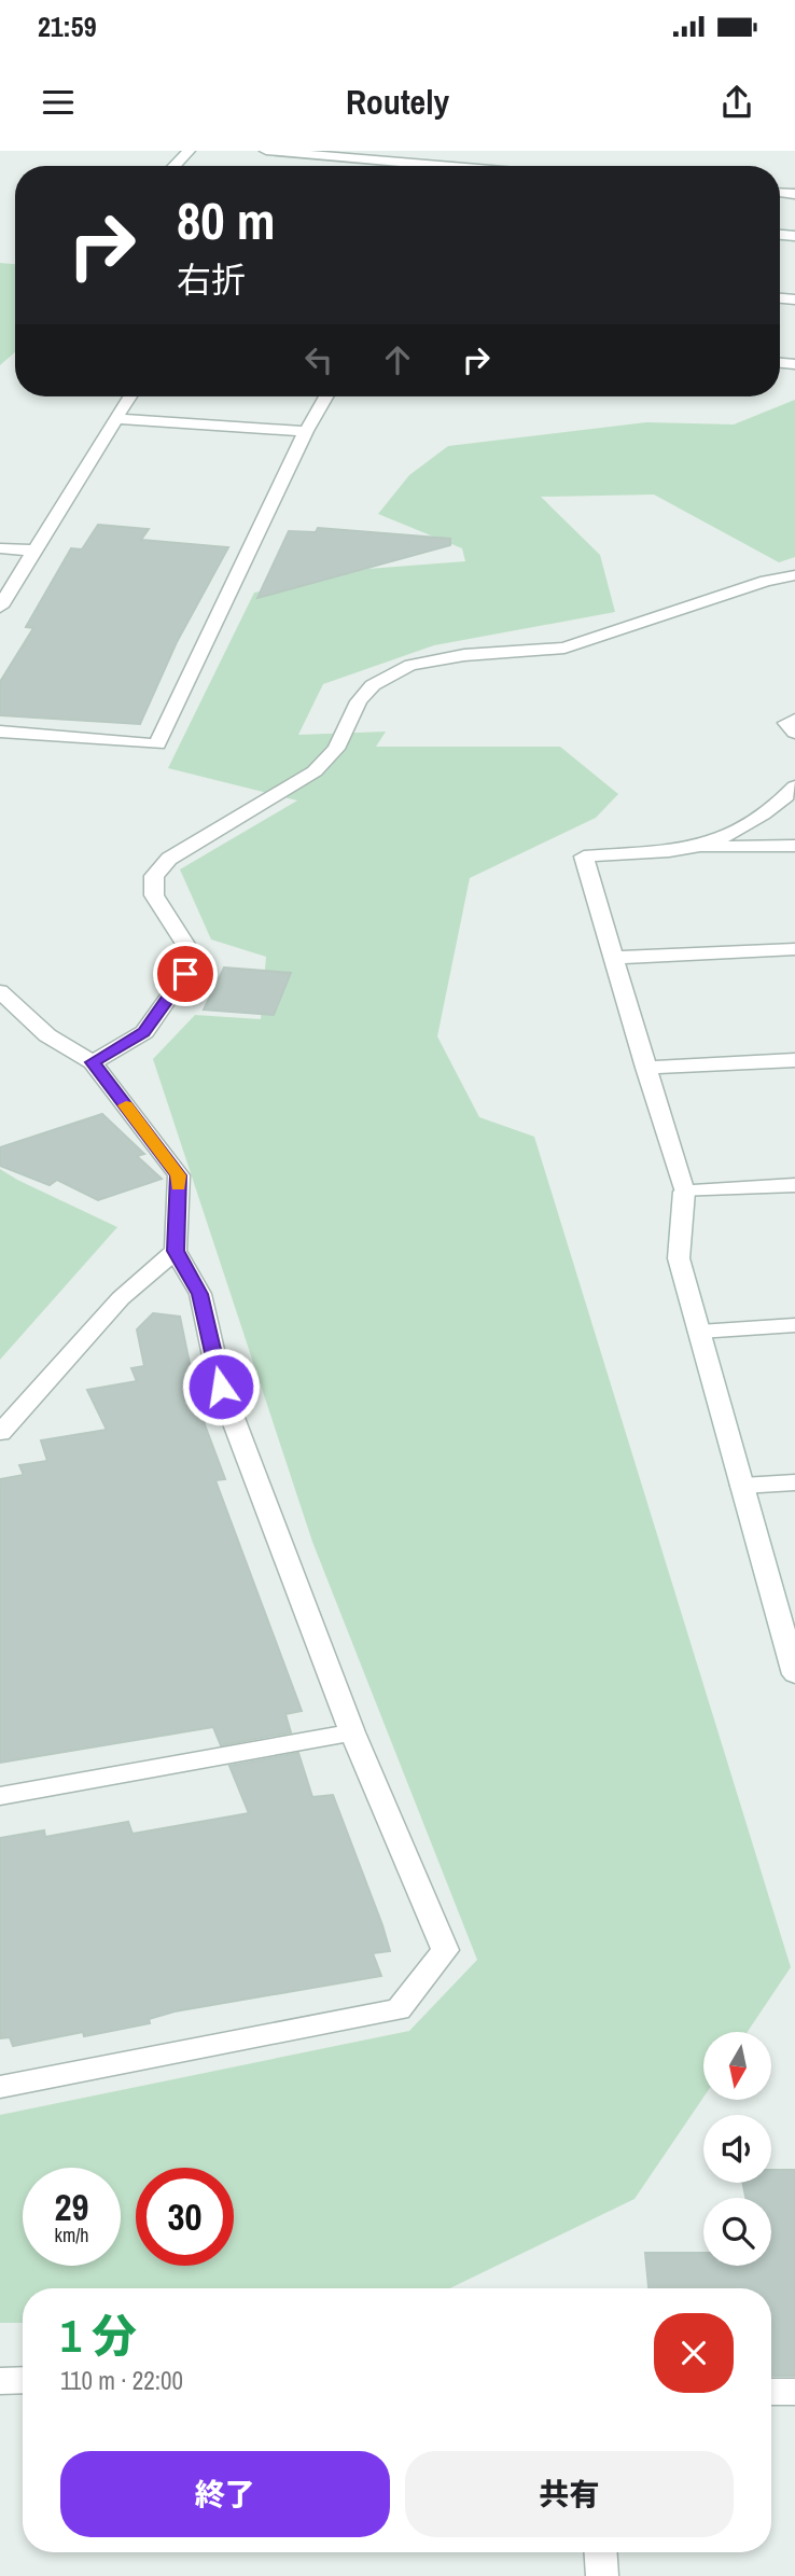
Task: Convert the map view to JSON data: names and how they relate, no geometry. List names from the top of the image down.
{
  "north": "bottom",
  "page": {
    "status": "21:59",
    "header": "Routely",
    "turn": ["80 m", "右折"],
    "speed": "29 km/h",
    "limit": "30",
    "heading": ["1 分", "110 m · 22:00"],
    "buttons": ["終了", "共有"]
  }
}
